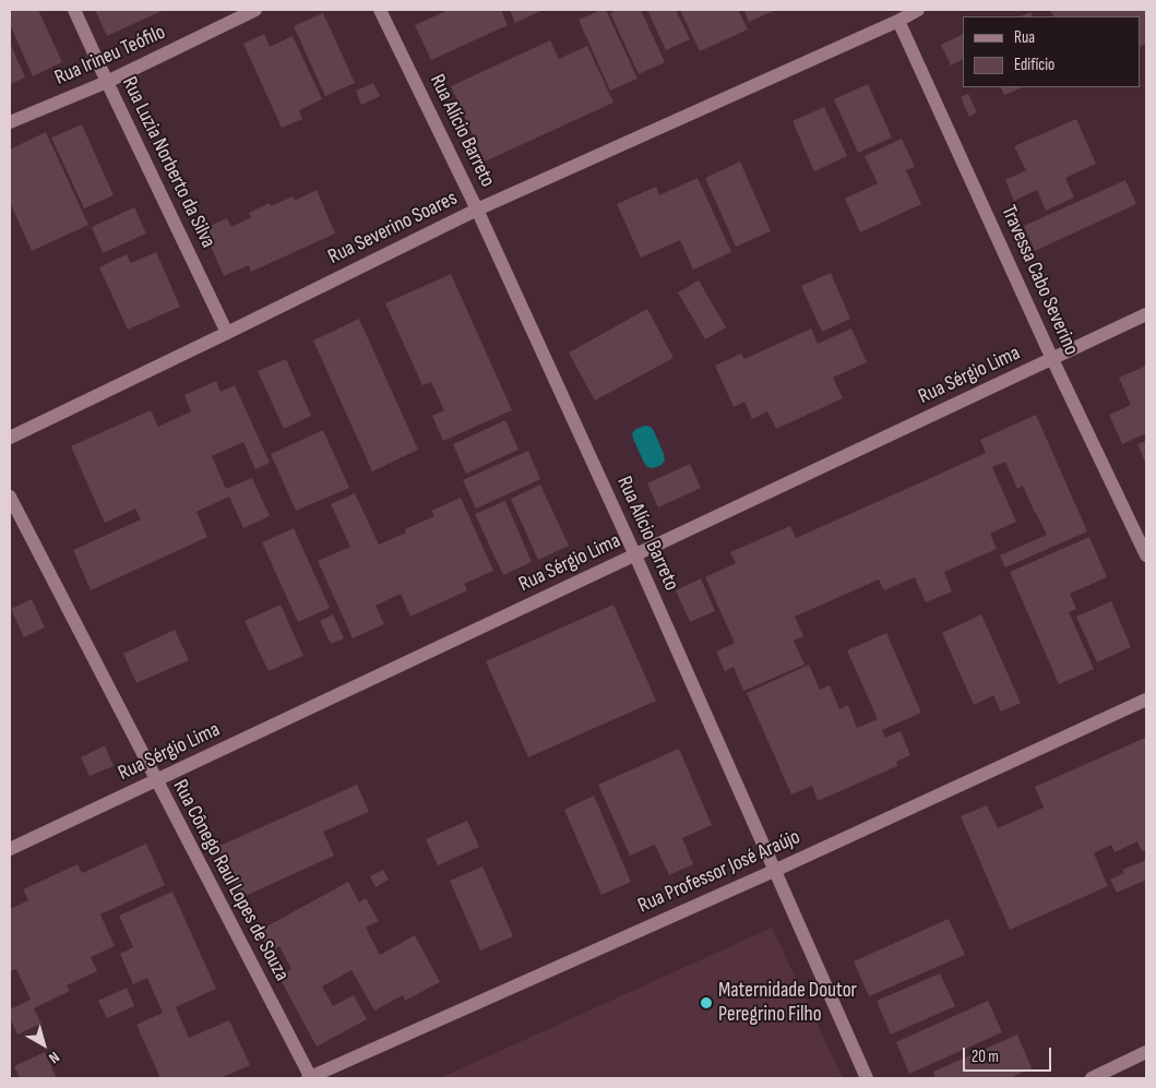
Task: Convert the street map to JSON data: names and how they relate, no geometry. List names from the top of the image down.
{
  "streets": {
    "street": [
      "Rua Irineu Teófilo",
      "Rua Alício Barreto",
      "Rua Luzia Norberto da Silva",
      "Rua Severino Soares",
      "Travessa Cabo Severino",
      "Rua Sérgio Lima",
      "Rua Professor José Araújo",
      "Rua Cônego Raul Lopes de Souza"
    ]
  },
  "crossings": [
    ["Rua Irineu Teófilo", "Rua Luzia Norberto da Silva"],
    ["Rua Alício Barreto", "Rua Severino Soares"],
    ["Rua Alício Barreto", "Rua Sérgio Lima"],
    ["Rua Alício Barreto", "Rua Professor José Araújo"],
    ["Rua Luzia Norberto da Silva", "Rua Severino Soares"],
    ["Rua Severino Soares", "Travessa Cabo Severino"],
    ["Travessa Cabo Severino", "Rua Sérgio Lima"],
    ["Rua Sérgio Lima", "Rua Cônego Raul Lopes de Souza"],
    ["Rua Professor José Araújo", "Rua Cônego Raul Lopes de Souza"]
  ],
  "places": ["Maternidade Doutor Peregrino Filho"],
  "legend": ["Rua", "Edifício"],
  "scale_bar": "20 m",
  "north": "bottom right"
}
